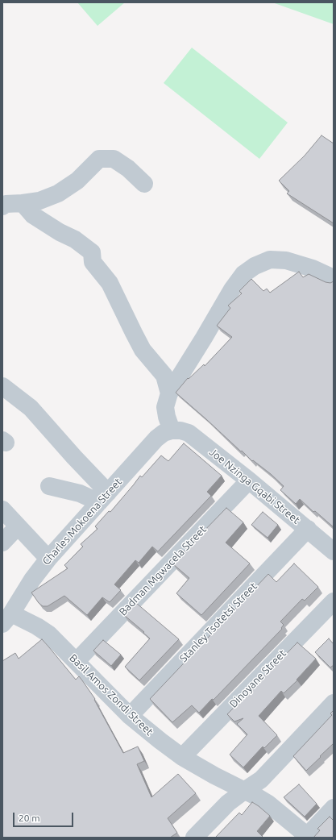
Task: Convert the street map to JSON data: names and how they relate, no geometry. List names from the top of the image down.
{
  "streets": {
    "street": [
      "Joe Nzinga Gqabi Street",
      "Charles Mokoena Street",
      "Badman Mgwacela Street",
      "Stanley Tsotetsi Street",
      "Dinoyane Street",
      "Basil Amos Zondi Street"
    ]
  },
  "crossings": [
    ["Joe Nzinga Gqabi Street", "Charles Mokoena Street"],
    ["Joe Nzinga Gqabi Street", "Badman Mgwacela Street"],
    ["Joe Nzinga Gqabi Street", "Stanley Tsotetsi Street"],
    ["Charles Mokoena Street", "Basil Amos Zondi Street"],
    ["Badman Mgwacela Street", "Basil Amos Zondi Street"],
    ["Stanley Tsotetsi Street", "Basil Amos Zondi Street"],
    ["Dinoyane Street", "Basil Amos Zondi Street"]
  ],
  "scale_bar": "20 m"
}
